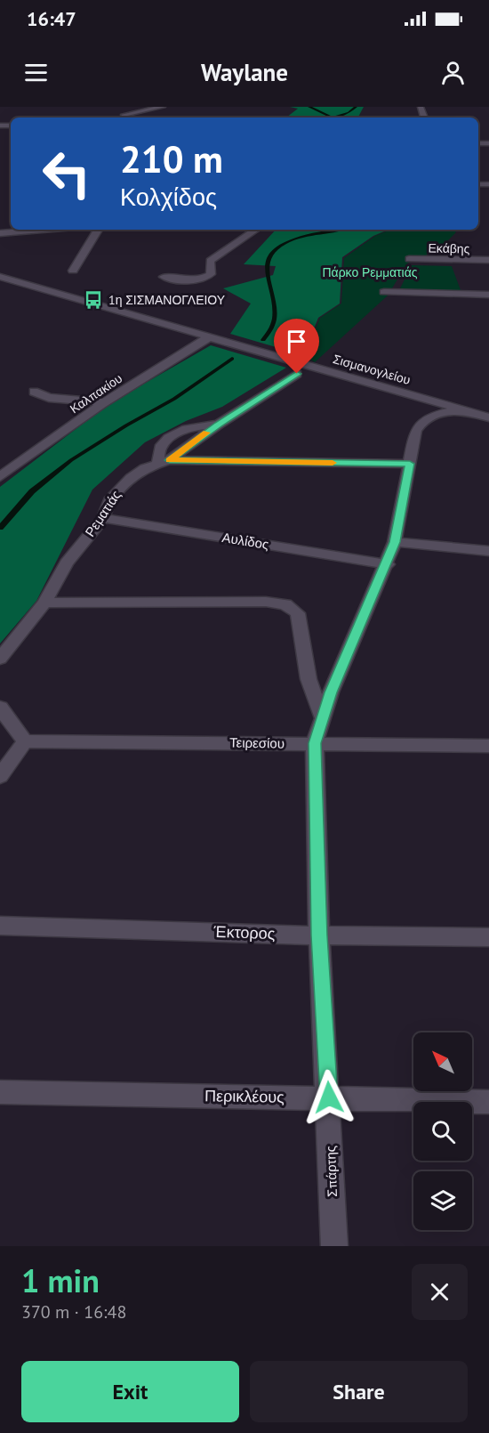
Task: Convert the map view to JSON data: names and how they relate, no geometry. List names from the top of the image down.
{
  "streets": {
    "street": [
      "Εκάβης",
      "Σισμανογλείου",
      "Καλπακίου",
      "Ρεματιάς",
      "Αυλίδος",
      "Τειρεσίου",
      "Έκτορος",
      "Περικλέους",
      "Σπάρτης"
    ]
  },
  "crossings": [
    ["Σισμανογλείου", "Καλπακίου"],
    ["Σισμανογλείου", "Σπάρτης"],
    ["Ρεματιάς", "Αυλίδος"],
    ["Αυλίδος", "Σπάρτης"],
    ["Τειρεσίου", "Σπάρτης"],
    ["Έκτορος", "Σπάρτης"],
    ["Περικλέους", "Σπάρτης"]
  ],
  "parks": ["Πάρκο Ρεμματιάς"],
  "places": {
    "bus stop": ["1η ΣΙΣΜΑΝΟΓΛΕΙΟΥ"]
  },
  "north": "top left",
  "page": {
    "status": "16:47",
    "header": "Waylane",
    "turn": ["210 m", "Κολχίδος"],
    "heading": ["1 min", "370 m · 16:48"],
    "buttons": ["Exit", "Share"]
  }
}
